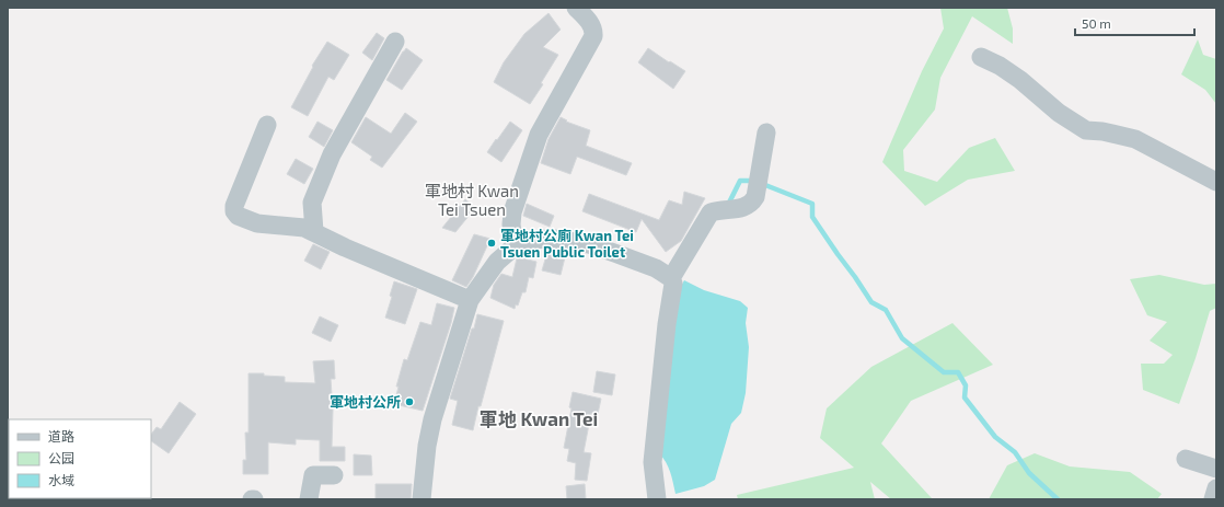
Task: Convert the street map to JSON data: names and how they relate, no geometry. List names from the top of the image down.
{
  "districts": ["軍地村 Kwan Tei Tsuen", "軍地 Kwan Tei"],
  "places": ["軍地村公廁 Kwan Tei Tsuen Public Toilet", "軍地村公所"],
  "legend": ["道路", "公园", "水域"],
  "scale_bar": "50 m"
}
